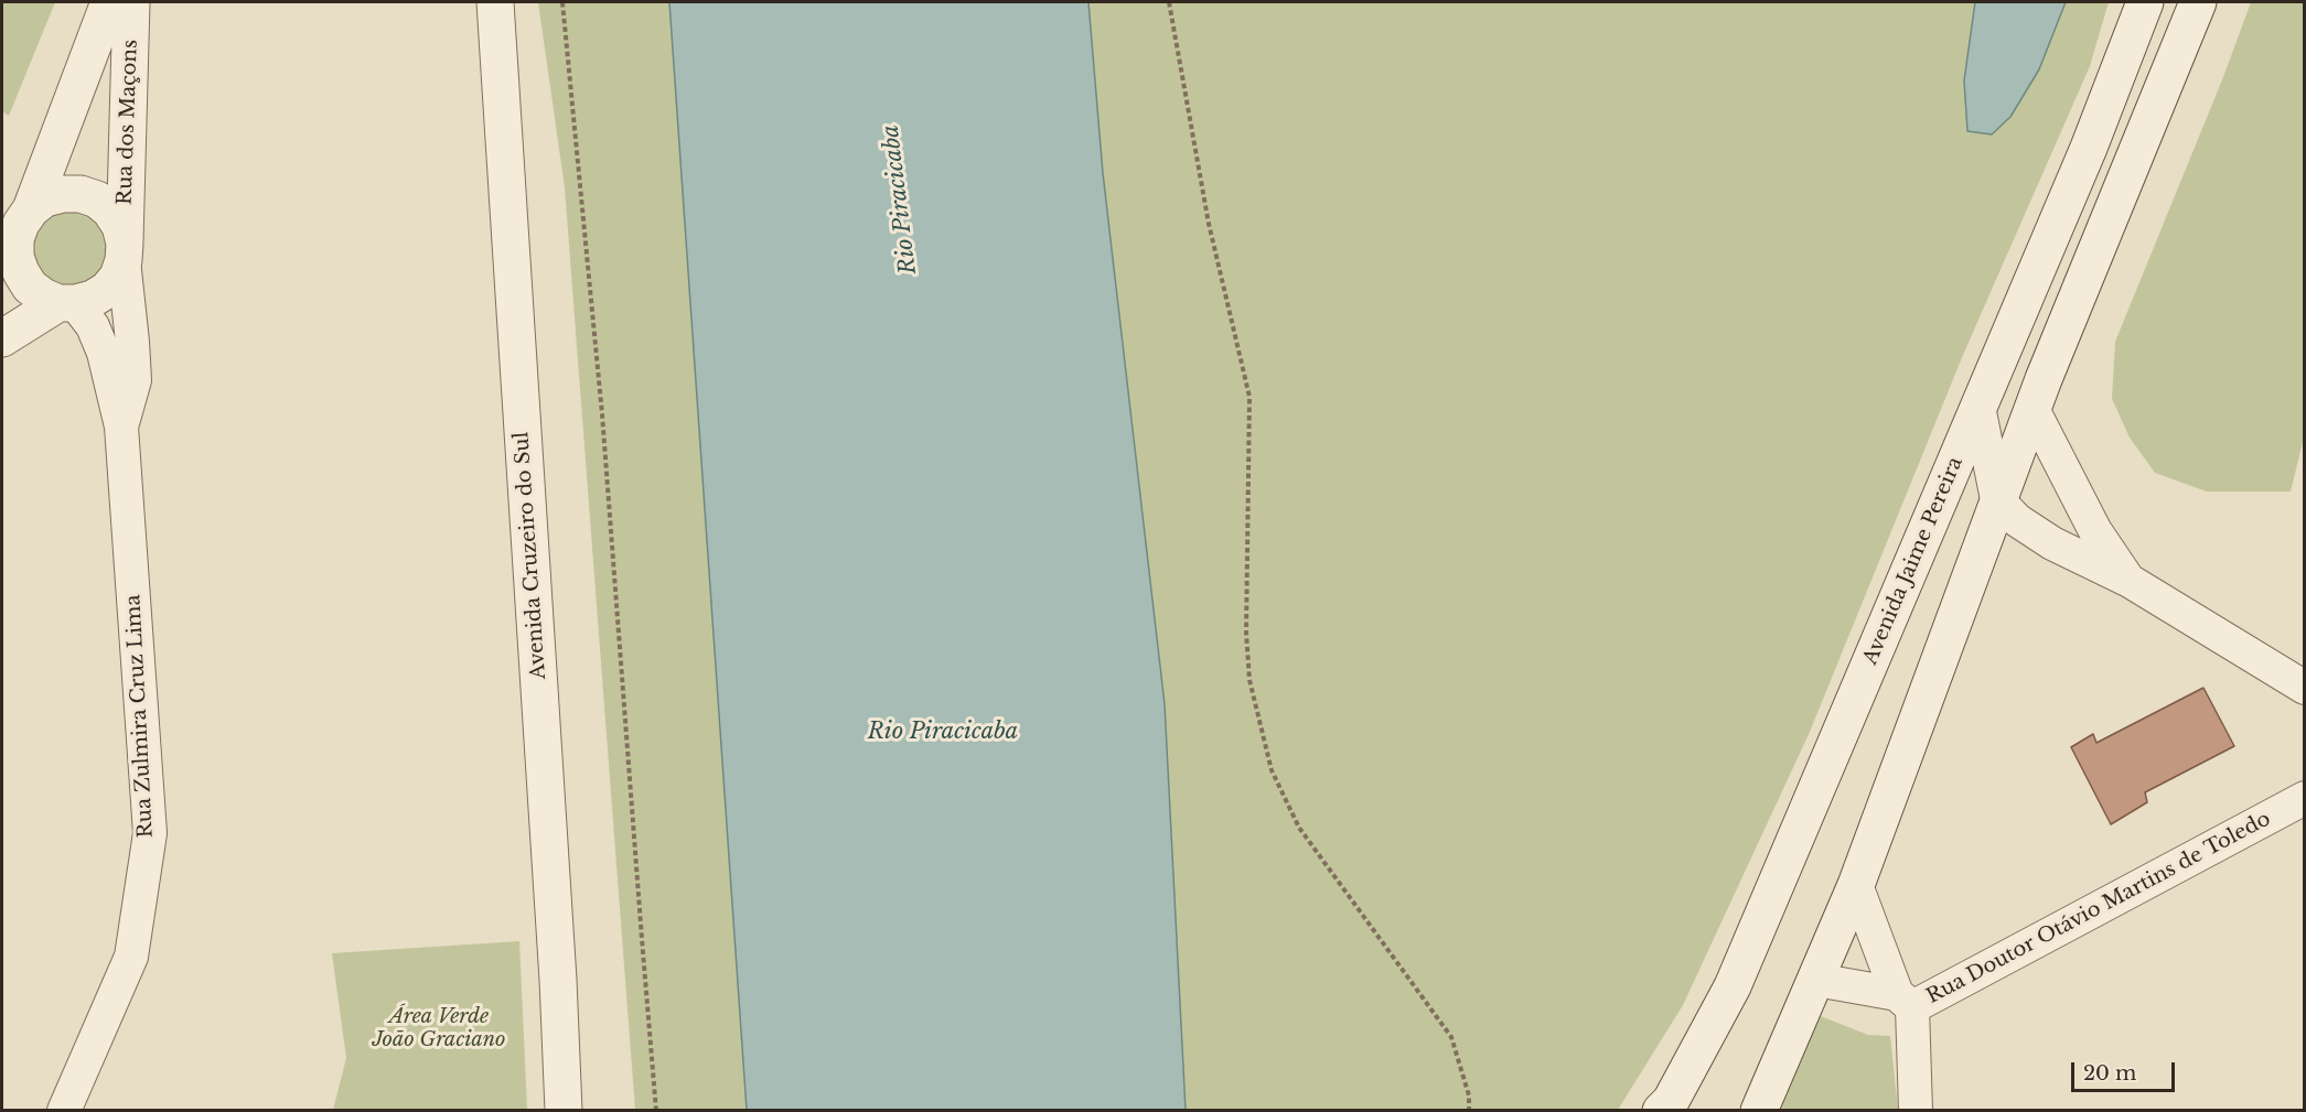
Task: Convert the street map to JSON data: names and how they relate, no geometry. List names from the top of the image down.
{
  "streets": {
    "main road": ["Rua dos Maçons", "Avenida Cruzeiro do Sul", "Avenida Jaime Pereira"],
    "street": ["Rua Zulmira Cruz Lima", "Rua Doutor Otávio Martins de Toledo"]
  },
  "crossings": [
    ["Rua dos Maçons", "Rua Zulmira Cruz Lima"]
  ],
  "water": ["Rio Piracicaba"],
  "parks": ["Área Verde João Graciano"],
  "scale_bar": "20 m"
}
